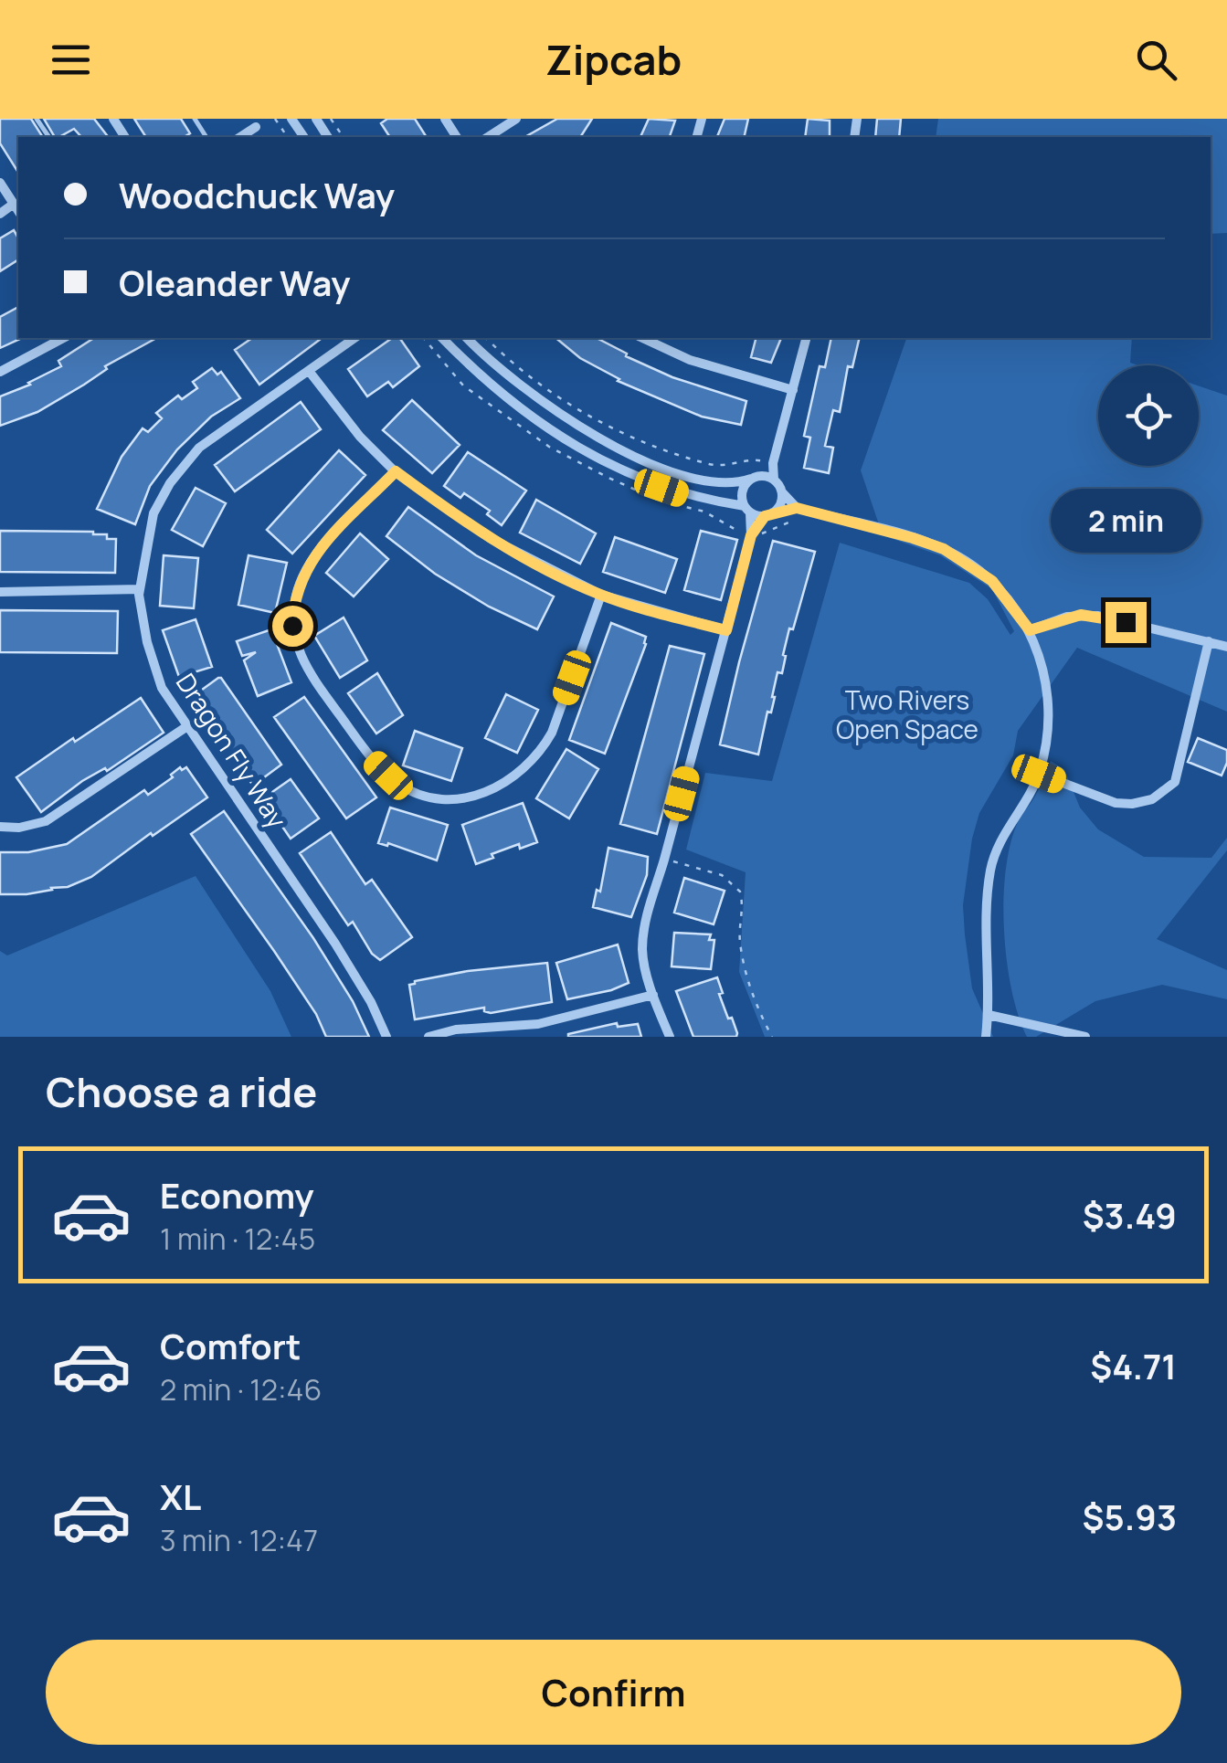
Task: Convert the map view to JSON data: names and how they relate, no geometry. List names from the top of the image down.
{
  "streets": {
    "street": ["Dragon Fly Way"]
  },
  "parks": ["Two Rivers Open Space"],
  "page": {
    "header": "Zipcab",
    "banner": ["Woodchuck Way", "Oleander Way"],
    "bubble": "2 min",
    "heading": "Choose a ride",
    "list": [
      {
        "name": "Economy",
        "note": "1 min · 12:45",
        "value": "$3.49"
      },
      {
        "name": "Comfort",
        "note": "2 min · 12:46",
        "value": "$4.71"
      },
      {
        "name": "XL",
        "note": "3 min · 12:47",
        "value": "$5.93"
      }
    ],
    "buttons": "Confirm"
  }
}
